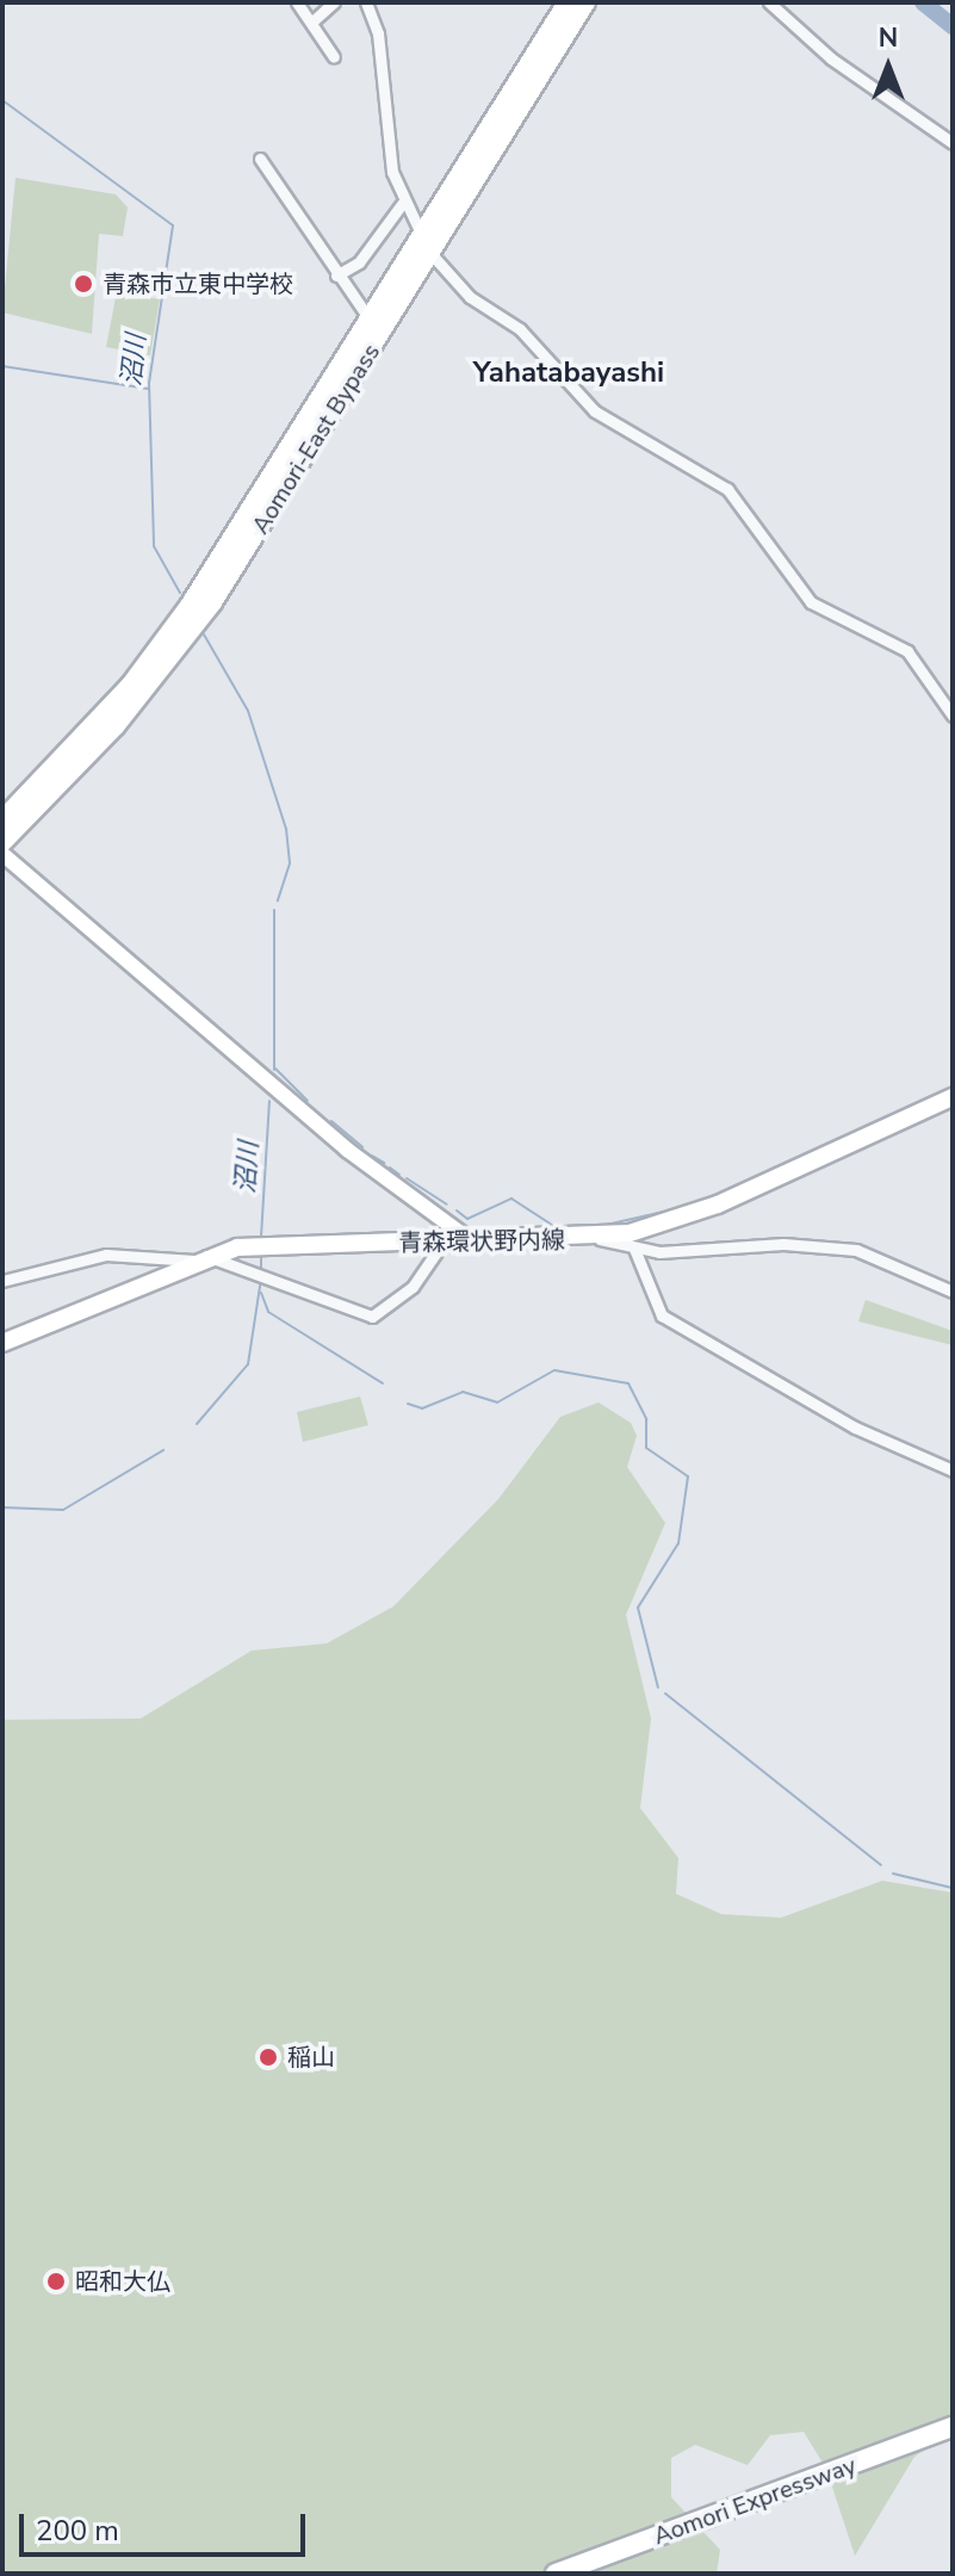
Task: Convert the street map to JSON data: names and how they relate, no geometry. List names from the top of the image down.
{
  "streets": {
    "highway": ["Aomori-East Bypass", "Aomori Expressway"],
    "main road": ["青森環状野内線"]
  },
  "districts": ["Yahatabayashi"],
  "water": ["沼川"],
  "places": ["青森市立東中学校", "稲山", "昭和大仏"],
  "scale_bar": "200 m",
  "north": "top"
}
